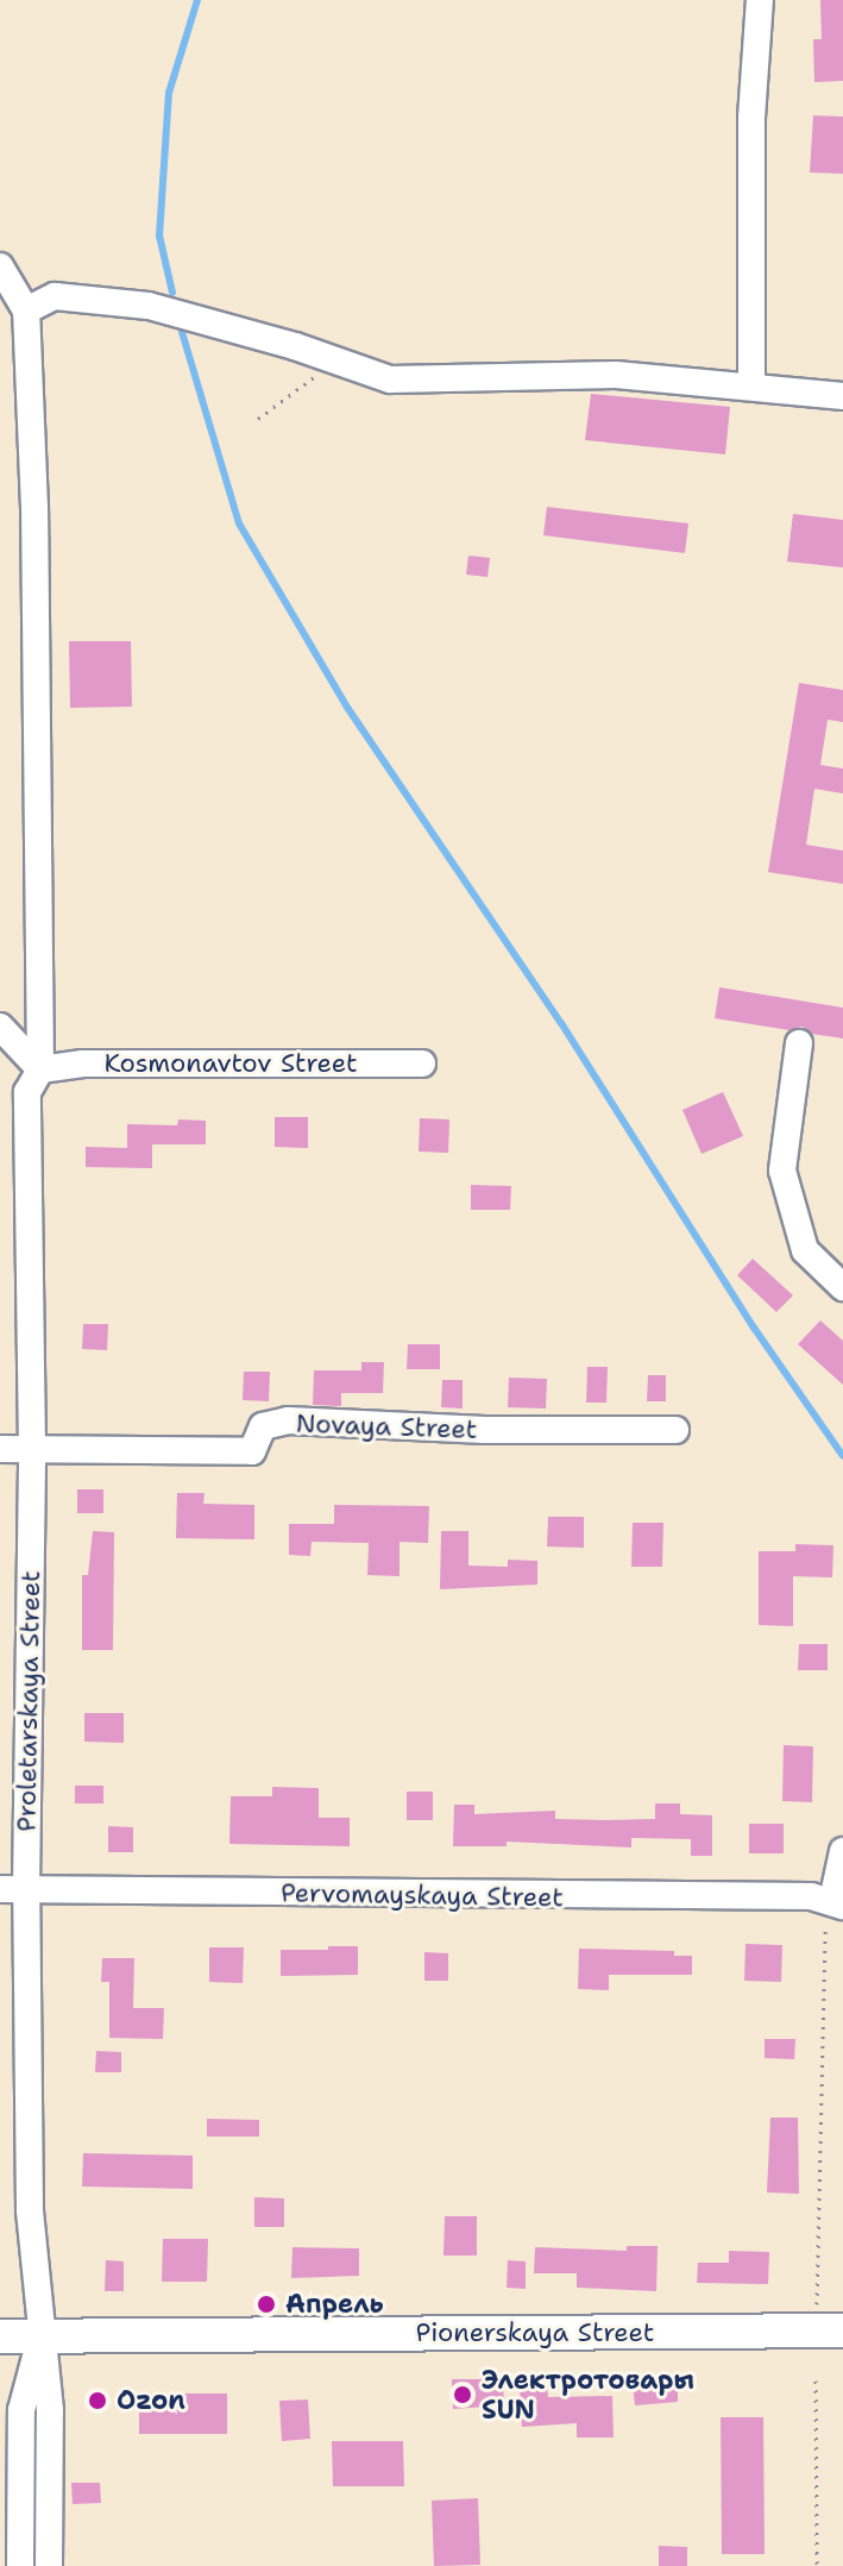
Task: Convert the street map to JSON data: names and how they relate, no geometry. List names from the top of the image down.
{
  "streets": {
    "main road": ["Pionerskaya Street"],
    "street": [
      "Kosmonavtov Street",
      "Novaya Street",
      "Proletarskaya Street",
      "Pervomayskaya Street"
    ]
  },
  "crossings": [
    ["Kosmonavtov Street", "Proletarskaya Street"],
    ["Novaya Street", "Proletarskaya Street"],
    ["Proletarskaya Street", "Pervomayskaya Street"],
    ["Proletarskaya Street", "Pionerskaya Street"]
  ],
  "places": ["Апрель", "Электротовары SUN", "Ozon"]
}
